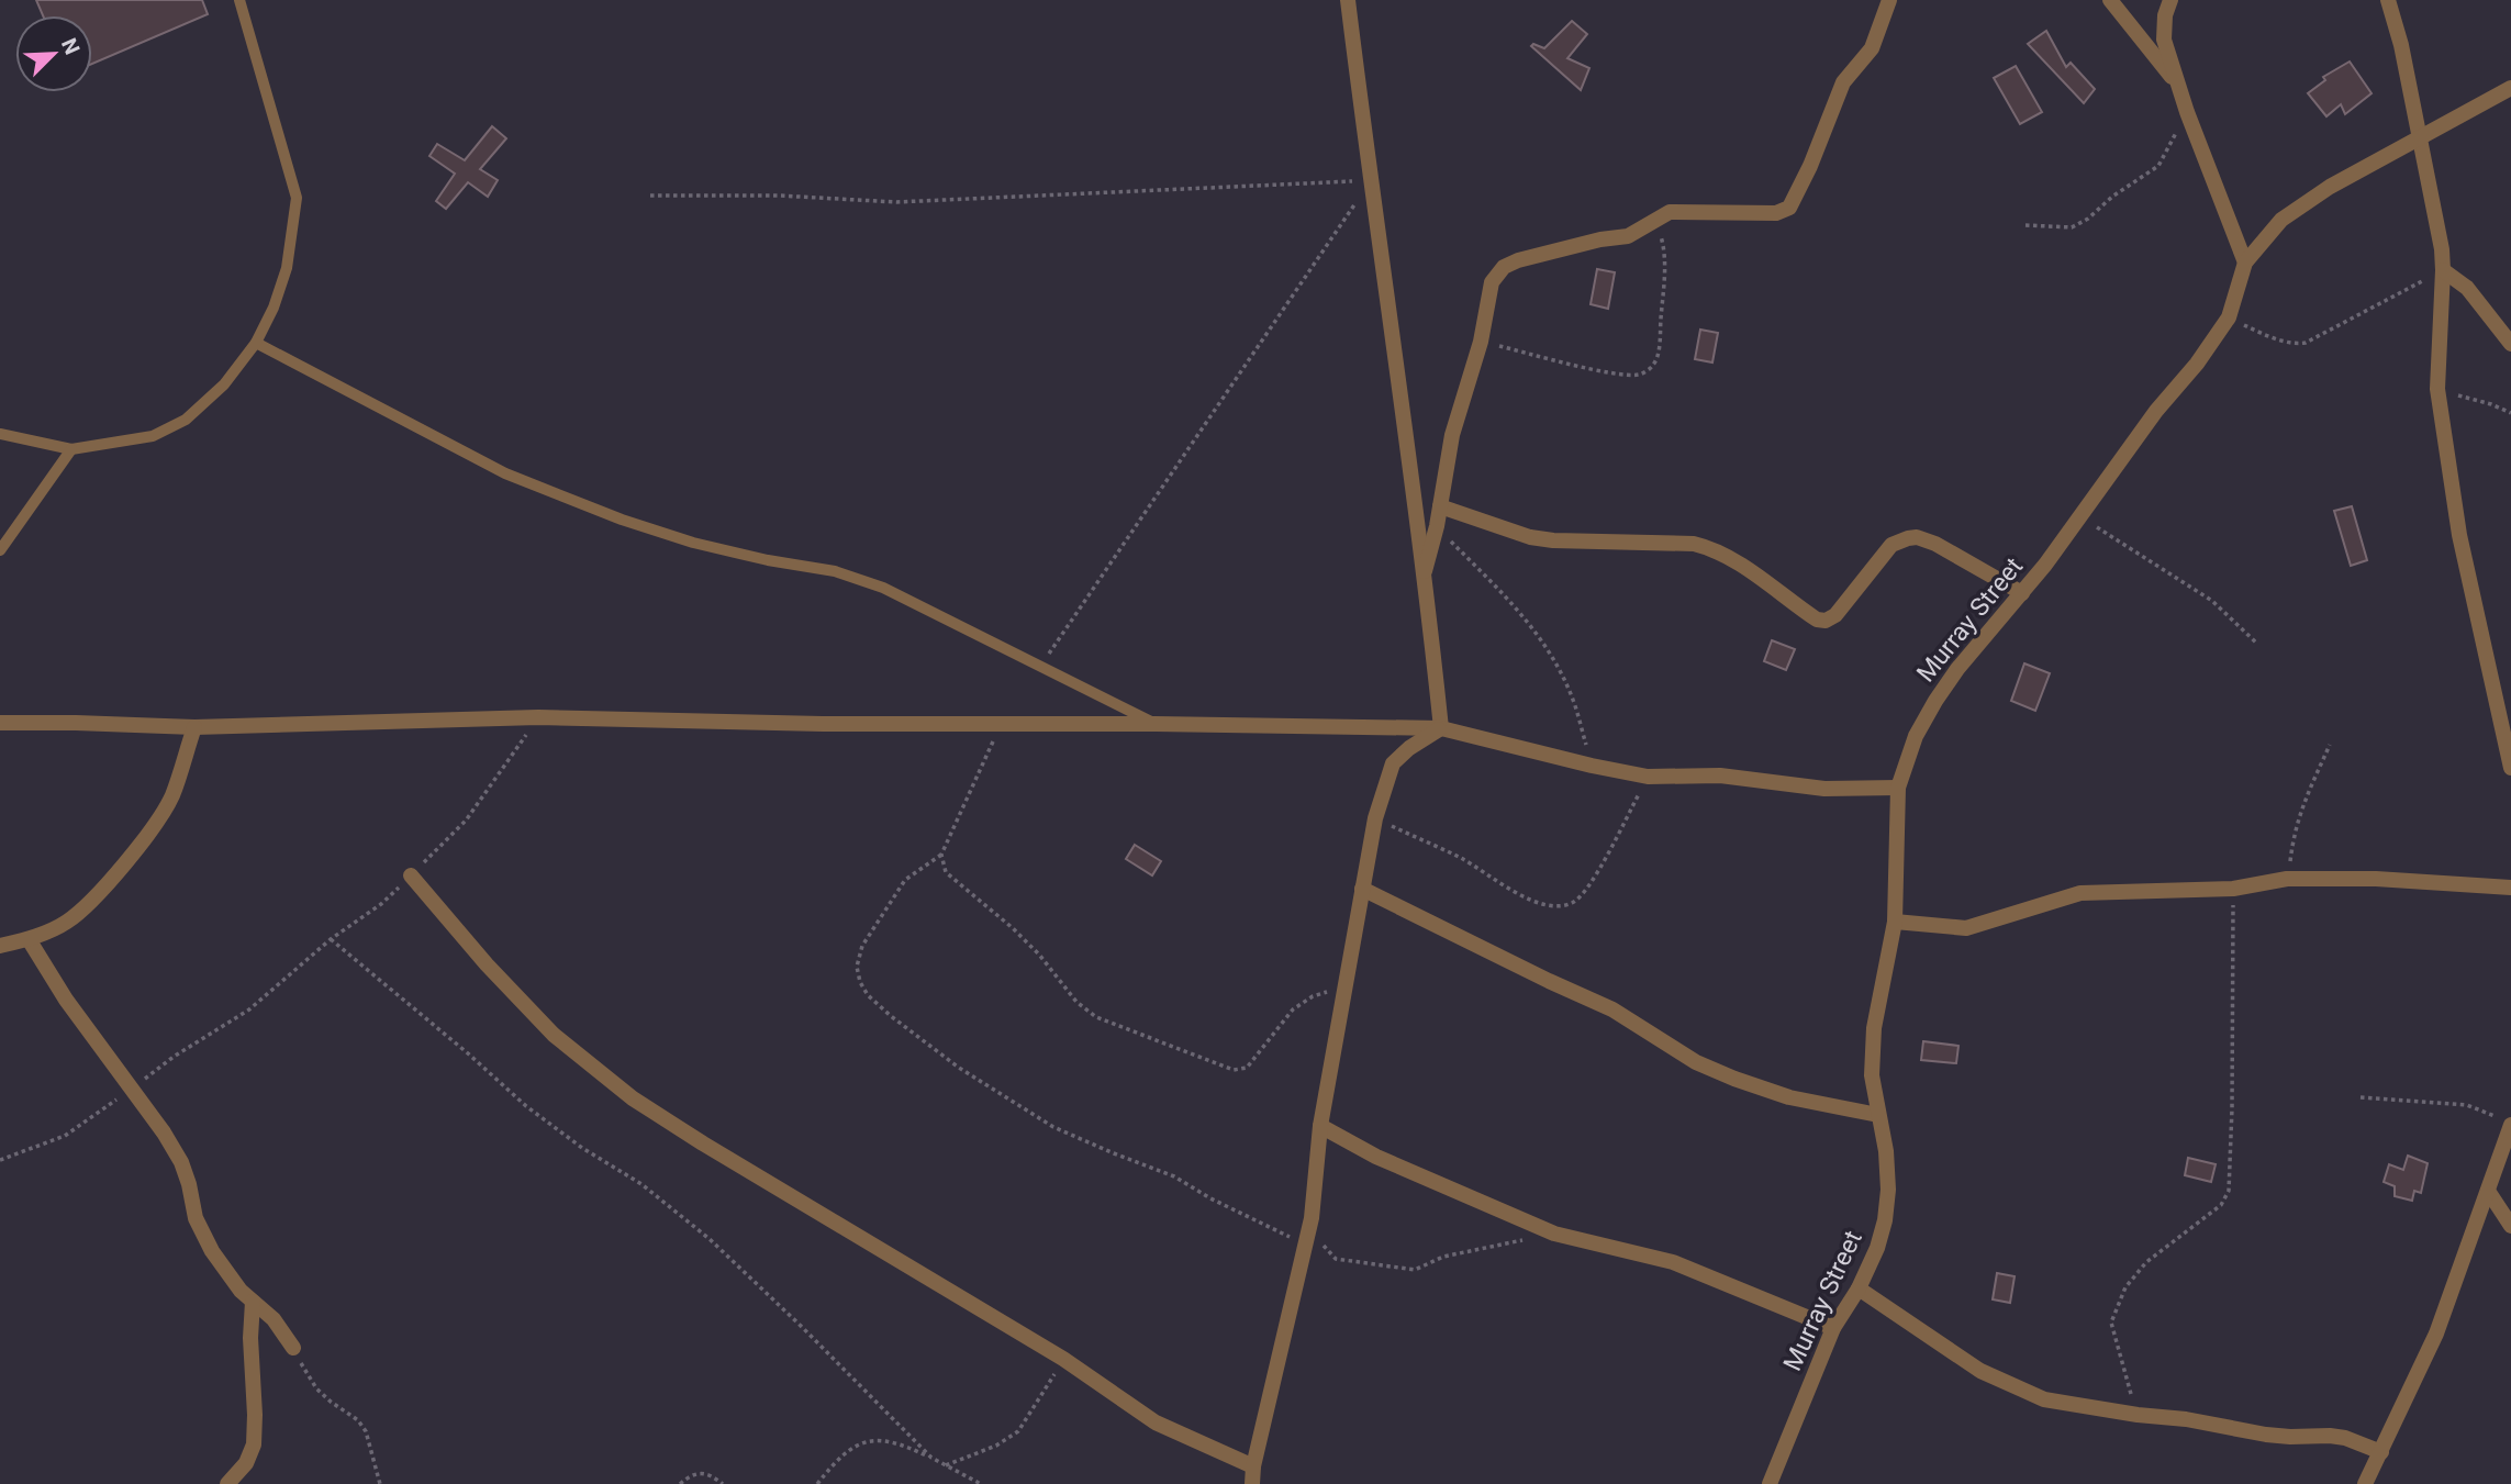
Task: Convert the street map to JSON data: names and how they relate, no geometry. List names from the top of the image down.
{
  "streets": {
    "street": ["Murray Street"]
  },
  "north": "top right"
}
